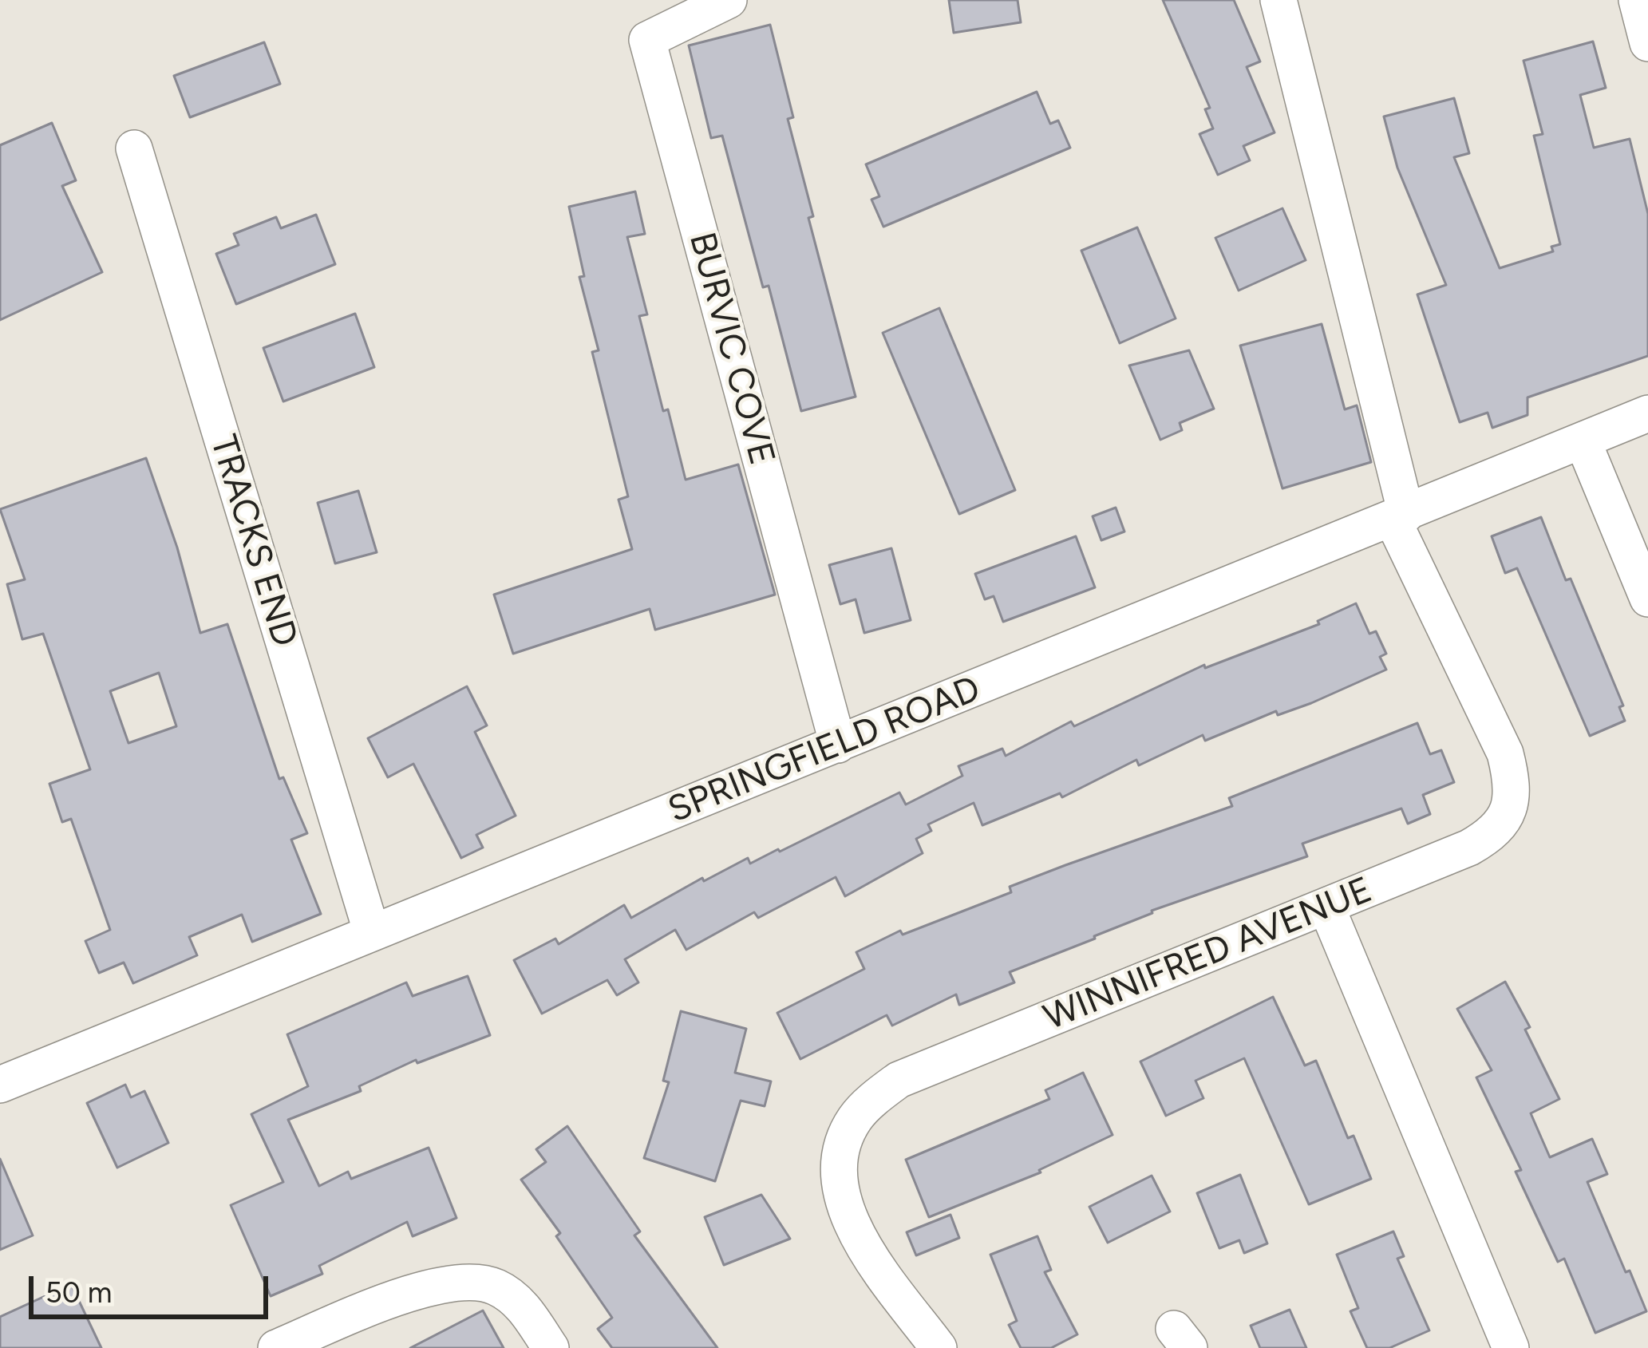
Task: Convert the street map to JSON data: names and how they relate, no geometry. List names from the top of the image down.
{
  "streets": {
    "street": [
      "BURVIC COVE",
      "TRACKS END",
      "SPRINGFIELD ROAD",
      "WINNIFRED AVENUE"
    ]
  },
  "crossings": [
    ["BURVIC COVE", "SPRINGFIELD ROAD"],
    ["TRACKS END", "SPRINGFIELD ROAD"],
    ["SPRINGFIELD ROAD", "WINNIFRED AVENUE"]
  ],
  "scale_bar": "50 m"
}
